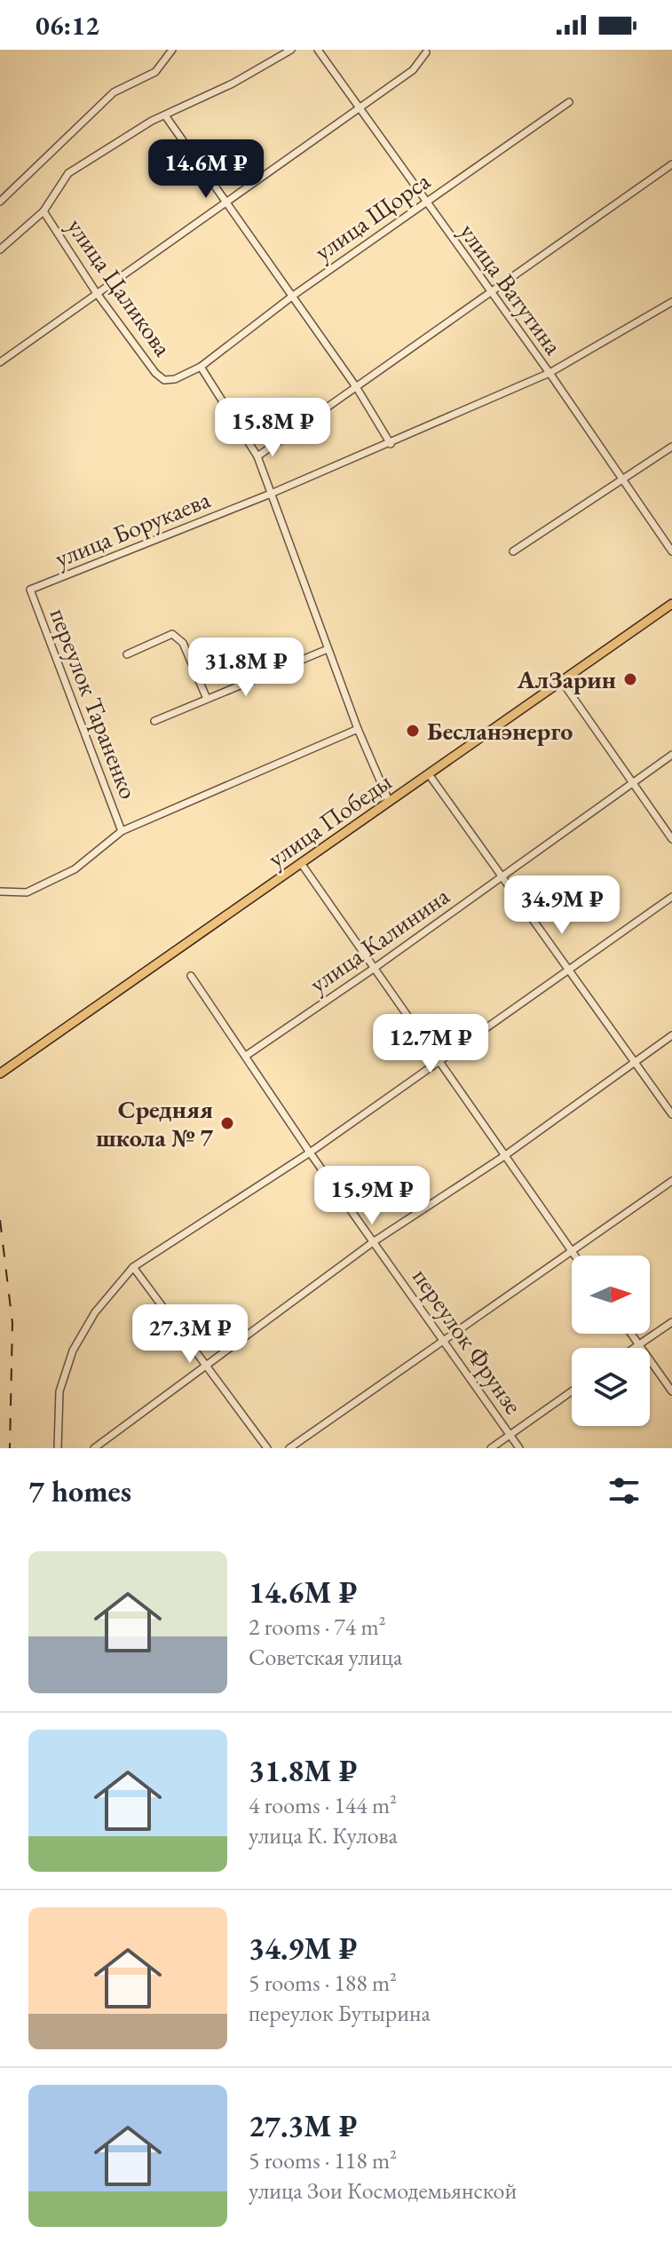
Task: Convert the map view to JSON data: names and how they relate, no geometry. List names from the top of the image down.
{
  "streets": {
    "main road": ["улица Победы"],
    "street": [
      "улица Щорса",
      "улица Цаликова",
      "улица Ватутина",
      "улица Борукаева",
      "переулок Тараненко",
      "улица Калинина",
      "переулок Фрунзе"
    ]
  },
  "crossings": [
    ["улица Щорса", "улица Цаликова"],
    ["улица Щорса", "улица Ватутина"],
    ["улица Цаликова", "улица Борукаева"],
    ["улица Цаликова", "улица Победы"],
    ["улица Ватутина", "улица Борукаева"],
    ["улица Борукаева", "переулок Тараненко"],
    ["улица Калинина", "переулок Фрунзе"]
  ],
  "places": ["АлЗарин", "Бесланэнерго", "Средняя школа № 7"],
  "north": "right",
  "page": {
    "status": "06:12",
    "price": [
      "14.6M ₽",
      "15.8M ₽",
      "31.8M ₽",
      "34.9M ₽",
      "12.7M ₽",
      "15.9M ₽",
      "27.3M ₽"
    ],
    "heading": "7 homes",
    "list": [
      {
        "name": "14.6M ₽",
        "note": "2 rooms · 74 m² · Советская улица"
      },
      {
        "name": "31.8M ₽",
        "note": "4 rooms · 144 m² · улица К. Кулова"
      },
      {
        "name": "34.9M ₽",
        "note": "5 rooms · 188 m² · переулок Бутырина"
      },
      {
        "name": "27.3M ₽",
        "note": "5 rooms · 118 m² · улица Зои Космодемьянской"
      }
    ]
  }
}
